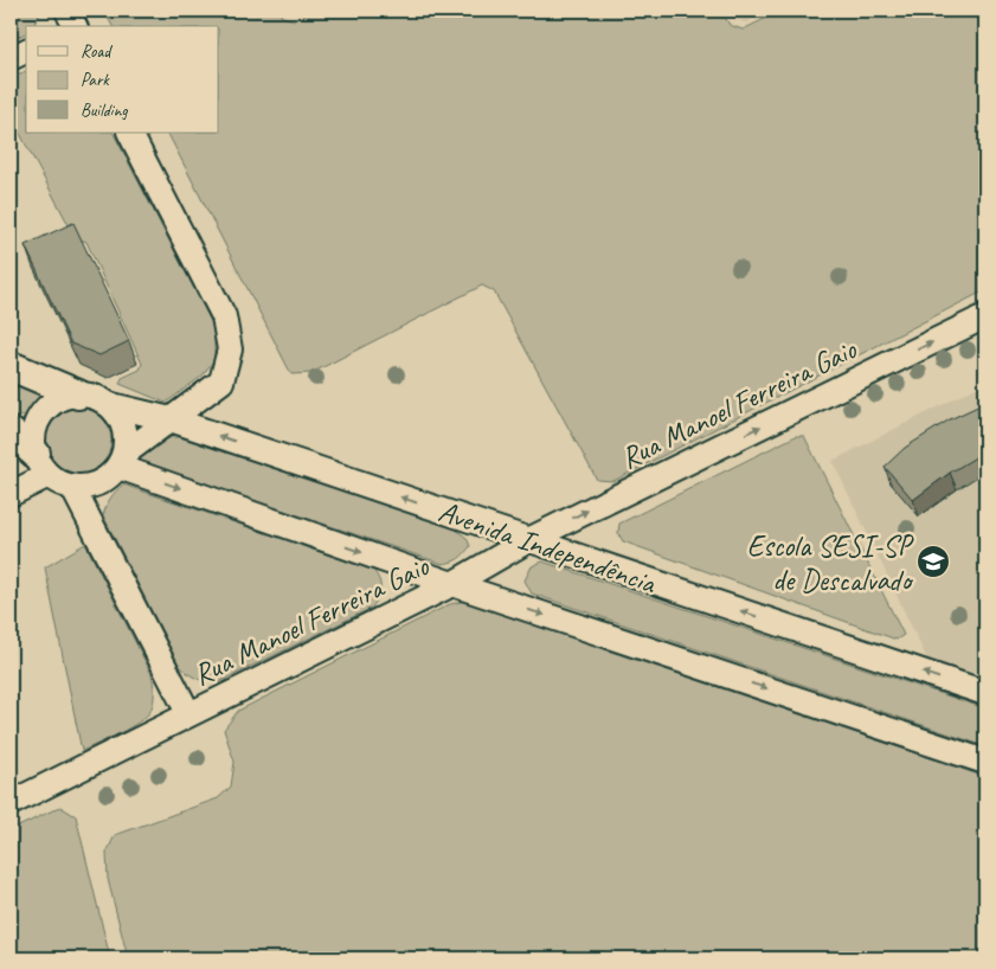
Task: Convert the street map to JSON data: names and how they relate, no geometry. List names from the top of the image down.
{
  "streets": {
    "street": ["Rua Manoel Ferreira Gaio", "Avenida Independência"]
  },
  "crossings": [
    ["Rua Manoel Ferreira Gaio", "Avenida Independência"]
  ],
  "one_way": ["Rua Manoel Ferreira Gaio"],
  "places": {
    "school or university": ["Escola SESI-SP de Descalvado"]
  },
  "legend": ["Road", "Park", "Building"]
}
